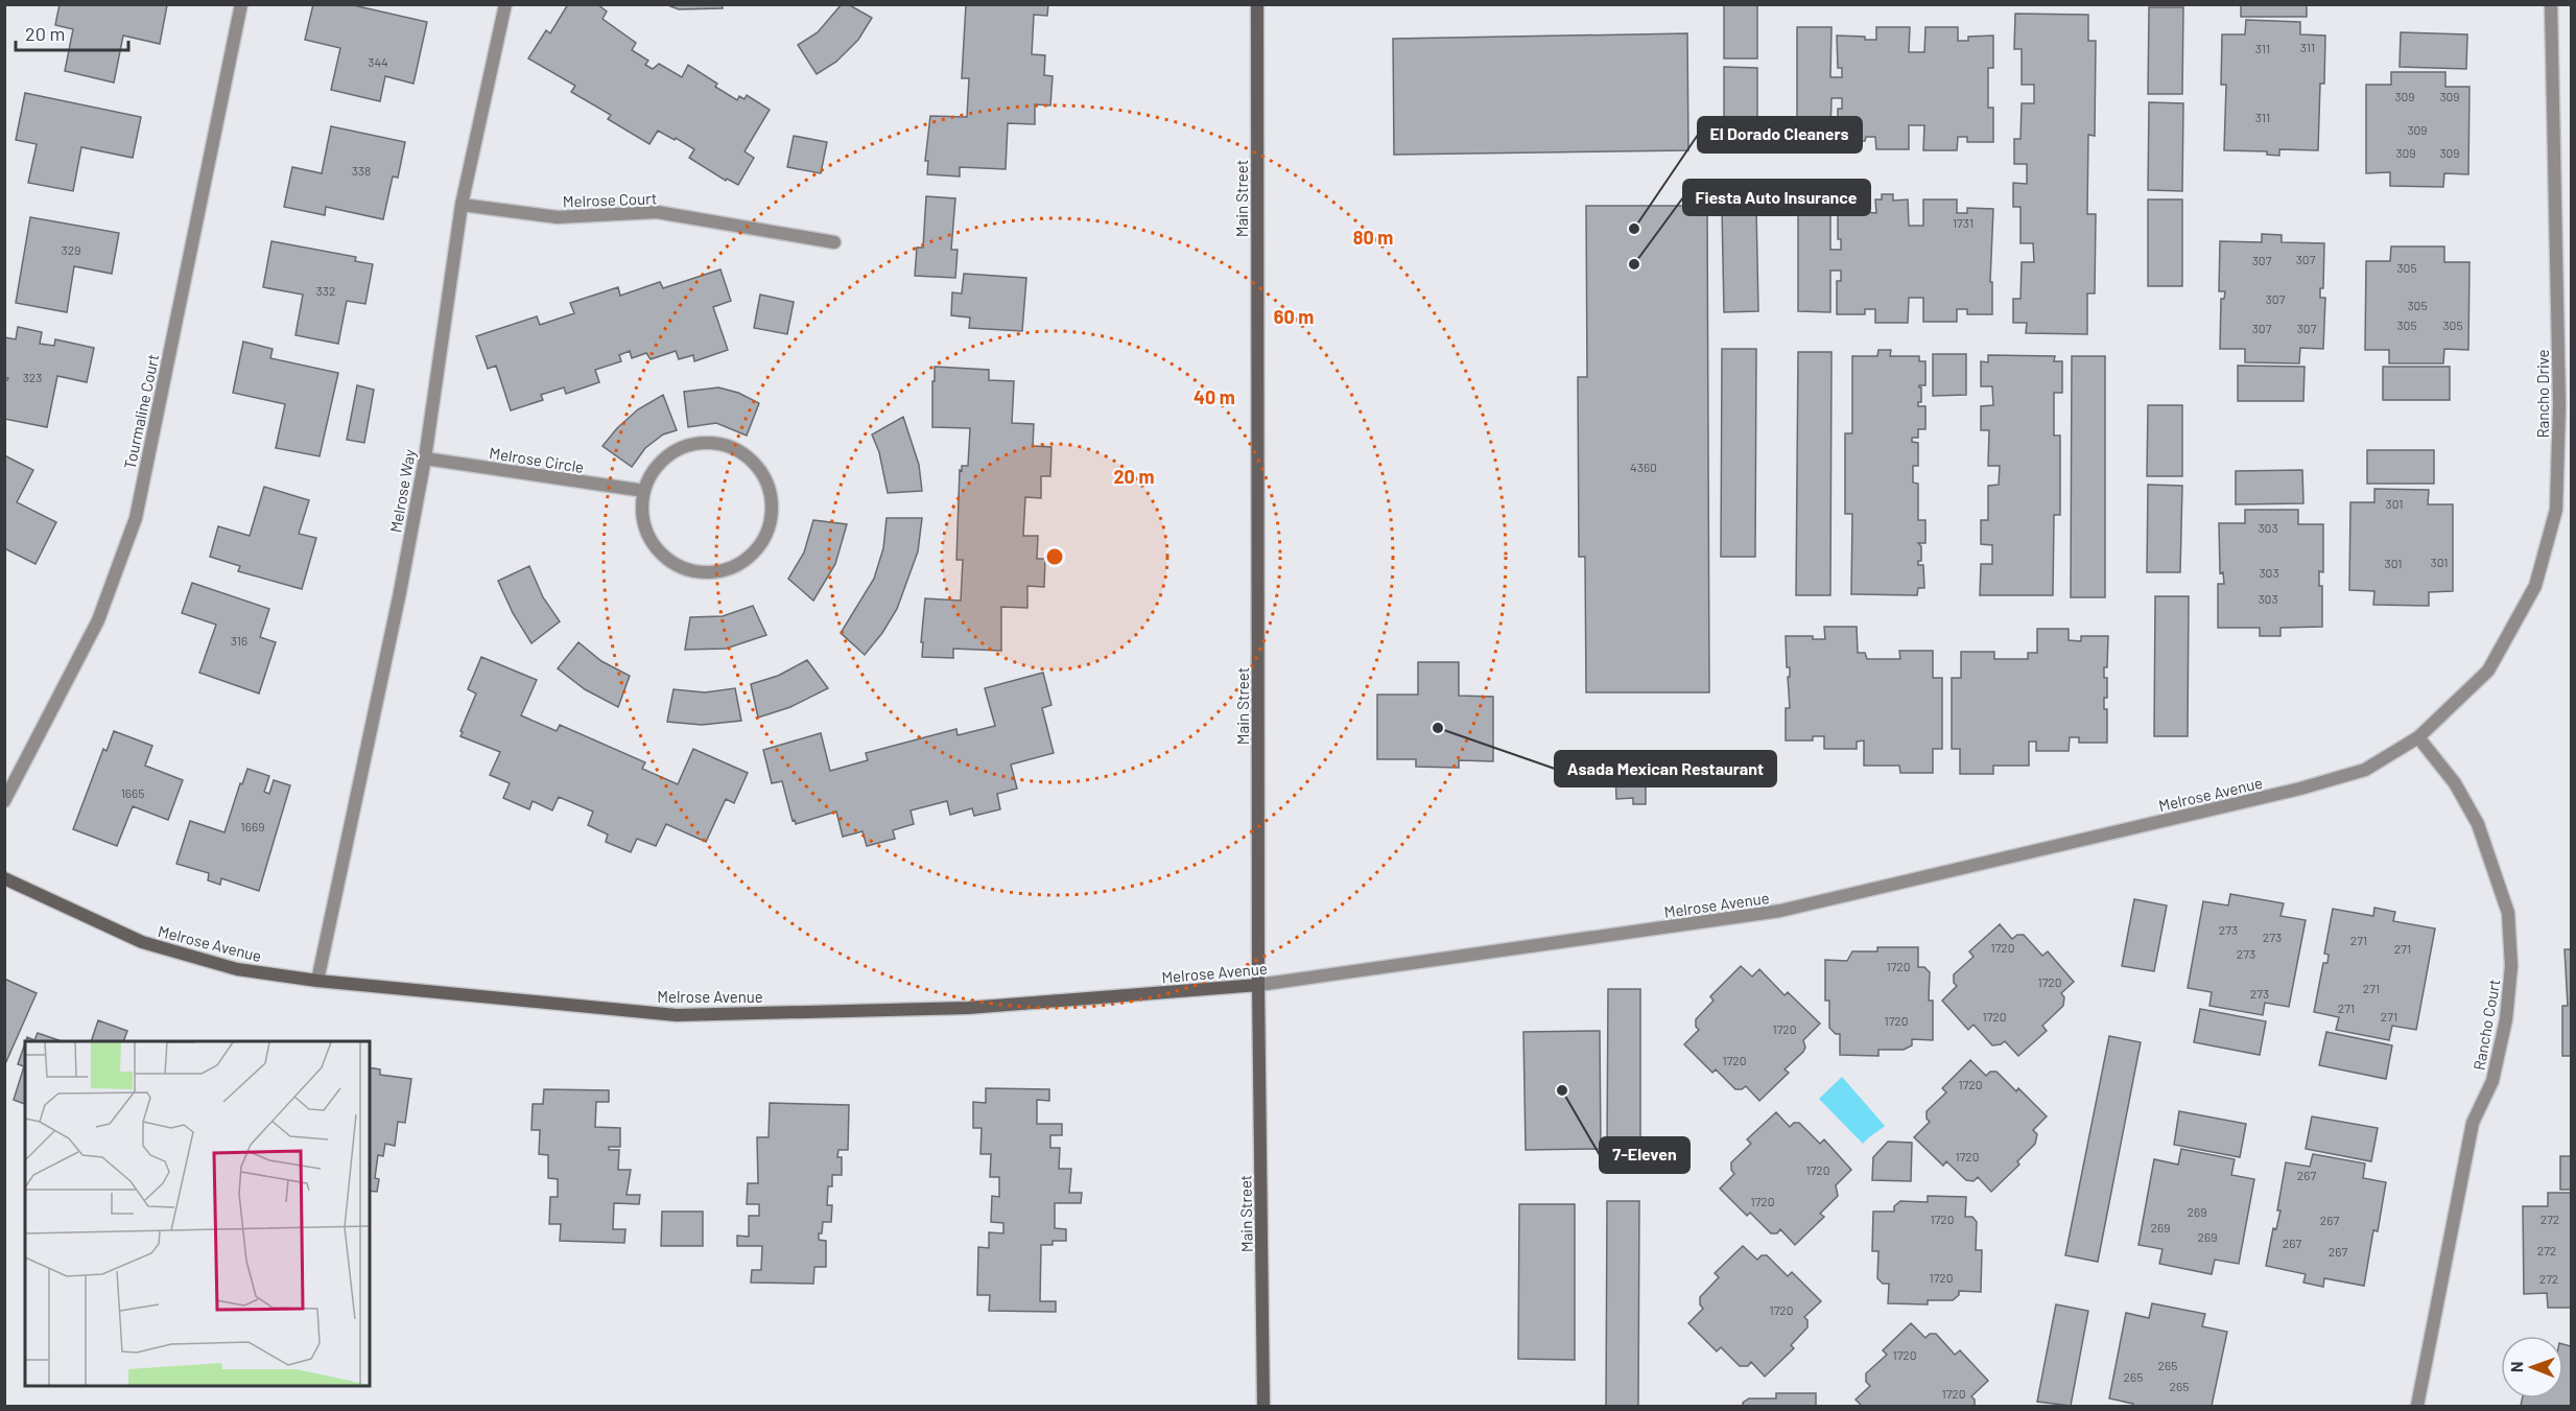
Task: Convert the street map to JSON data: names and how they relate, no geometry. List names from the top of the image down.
{
  "streets": {
    "main road": ["Main Street", "Melrose Avenue"],
    "street": [
      "Melrose Court",
      "Rancho Drive",
      "Tourmaline Court",
      "Melrose Circle",
      "Melrose Way",
      "Rancho Court"
    ]
  },
  "crossings": [
    ["Main Street", "Melrose Avenue"],
    ["Melrose Court", "Melrose Way"],
    ["Rancho Drive", "Melrose Avenue"],
    ["Rancho Drive", "Rancho Court"],
    ["Melrose Circle", "Melrose Way"],
    ["Melrose Way", "Melrose Avenue"],
    ["Melrose Avenue", "Rancho Court"]
  ],
  "places": [
    "El Dorado Cleaners",
    "Fiesta Auto Insurance",
    "Asada Mexican Restaurant",
    "7-Eleven"
  ],
  "house_numbers": [
    "311",
    "311",
    "344",
    "309",
    "309",
    "311",
    "309",
    "309",
    "309",
    "338",
    "1731",
    "329",
    "307",
    "307",
    "305",
    "332",
    "307",
    "305",
    "305",
    "305",
    "307",
    "307",
    "323",
    "4360",
    "301",
    "303",
    "301",
    "301",
    "303",
    "303",
    "316",
    "1665",
    "1669",
    "273",
    "273",
    "271",
    "1720",
    "271",
    "273",
    "1720",
    "1720",
    "271",
    "273",
    "271",
    "1720",
    "271",
    "1720",
    "1720",
    "1720",
    "1720",
    "1720",
    "1720",
    "267",
    "1720",
    "269",
    "1720",
    "272",
    "267",
    "269",
    "269",
    "267",
    "272",
    "267",
    "1720",
    "272",
    "1720",
    "1720",
    "265",
    "265",
    "265",
    "1720"
  ],
  "scale_bar": "20 m",
  "north": "left",
  "rings": [
    "80 m",
    "60 m",
    "40 m",
    "20 m"
  ]
}
